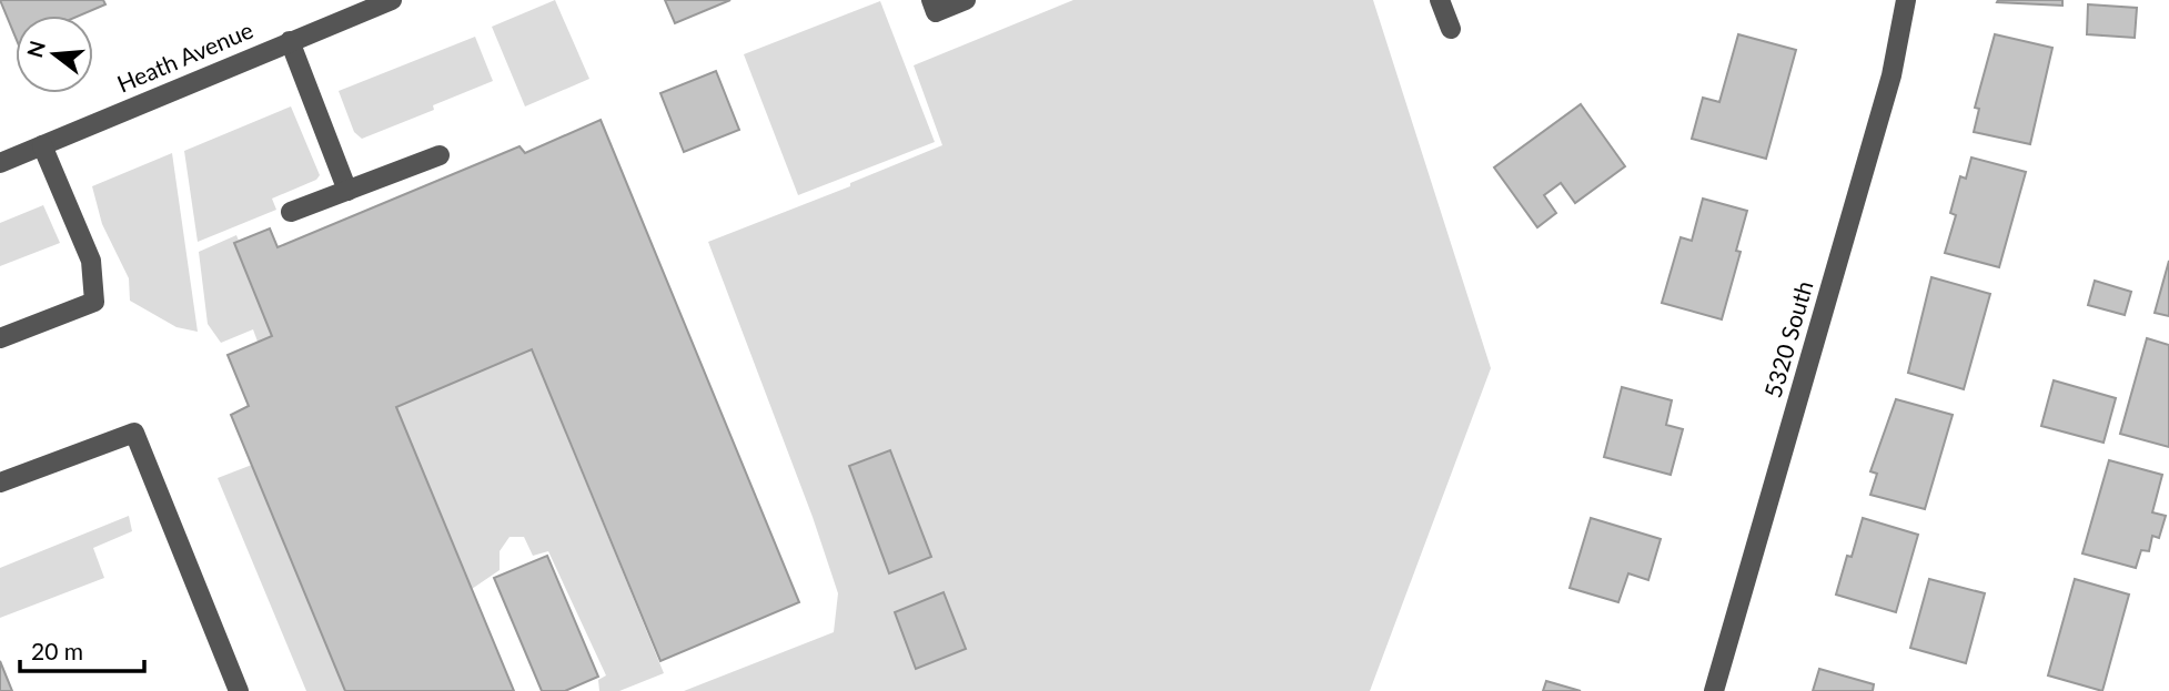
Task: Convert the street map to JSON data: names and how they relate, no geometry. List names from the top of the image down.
{
  "streets": {
    "street": ["Heath Avenue", "5320 South"]
  },
  "scale_bar": "20 m",
  "north": "left"
}
